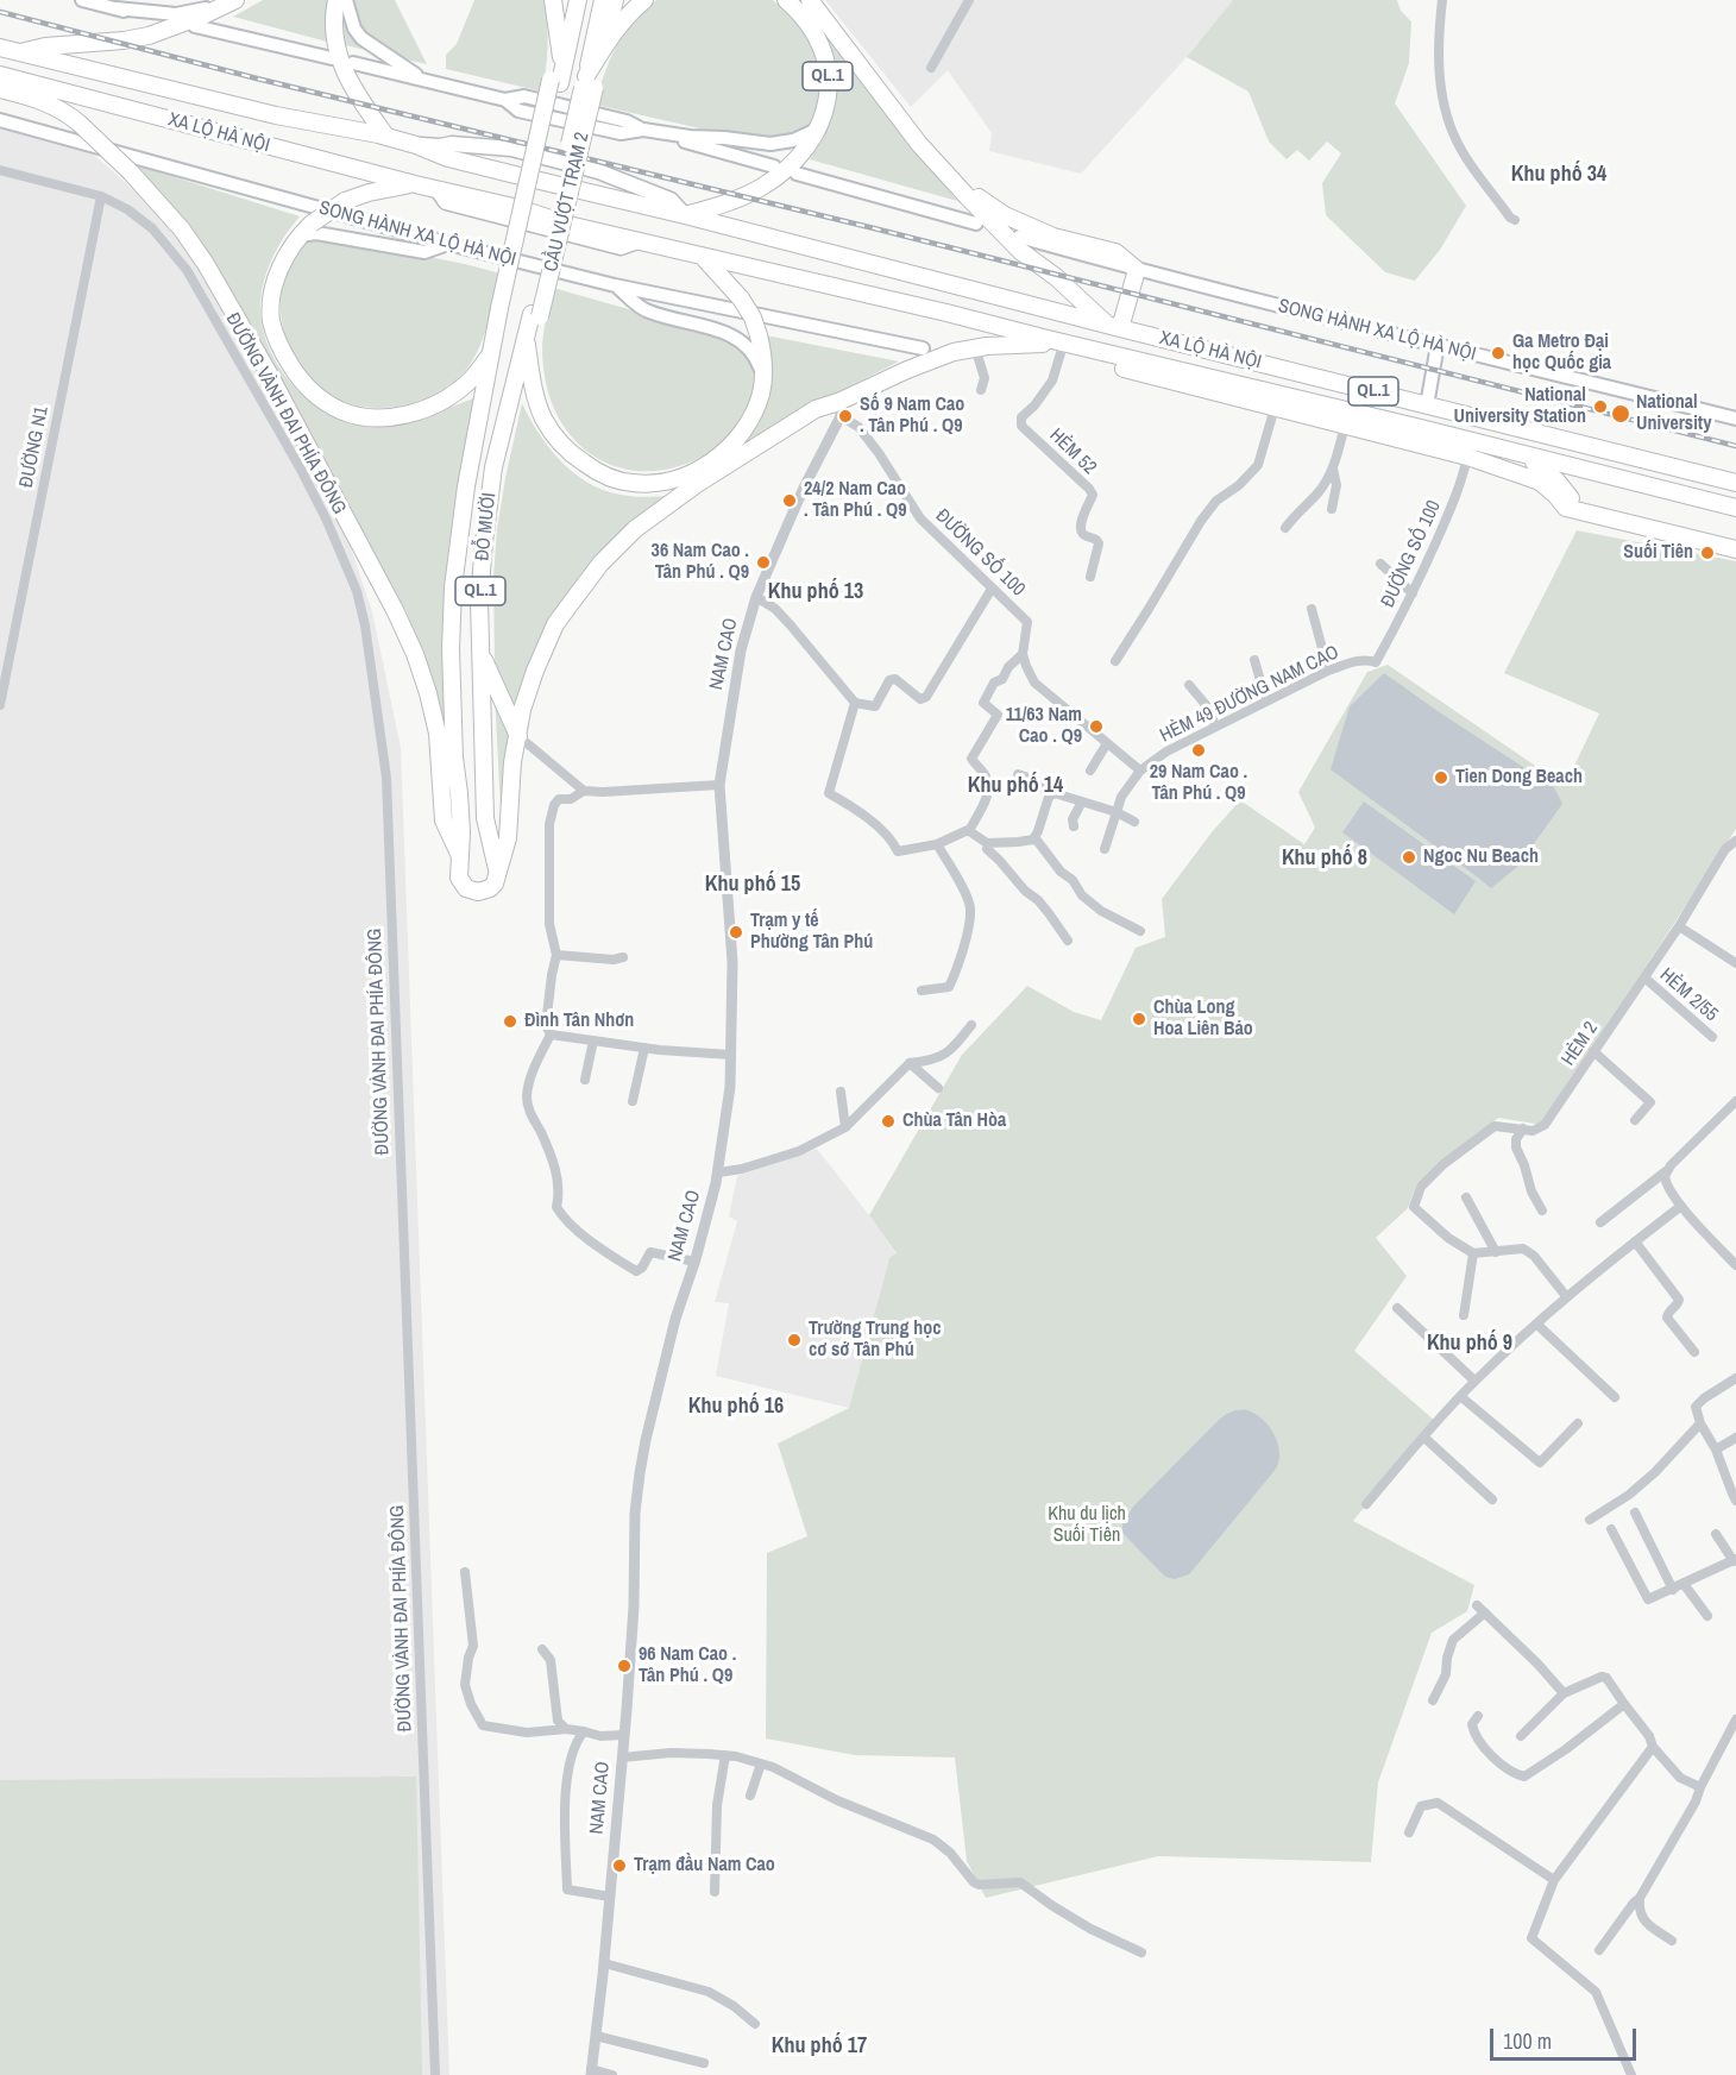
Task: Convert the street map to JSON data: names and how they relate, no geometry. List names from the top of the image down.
{
  "streets": {
    "highway": [
      "QL.1",
      "XA LỘ HÀ NỘI",
      "CẦU VƯỢT TRẠM 2",
      "ĐỖ MƯỜI"
    ],
    "main road": ["SONG HÀNH XA LỘ HÀ NỘI"],
    "street": [
      "ĐƯỜNG VÀNH ĐAI PHÍA ĐÔNG",
      "ĐƯỜNG N1",
      "HẺM 52",
      "ĐƯỜNG SỐ 100",
      "NAM CAO",
      "HẺM 49 ĐƯỜNG NAM CAO",
      "HẺM 2/55",
      "HẺM 2"
    ]
  },
  "crossings": [
    ["QL.1", "XA LỘ HÀ NỘI"],
    ["QL.1", "CẦU VƯỢT TRẠM 2"],
    ["QL.1", "ĐỖ MƯỜI"],
    ["XA LỘ HÀ NỘI", "HẺM 52"],
    ["XA LỘ HÀ NỘI", "ĐƯỜNG SỐ 100"],
    ["CẦU VƯỢT TRẠM 2", "ĐỖ MƯỜI"],
    ["ĐƯỜNG VÀNH ĐAI PHÍA ĐÔNG", "ĐƯỜNG N1"],
    ["ĐƯỜNG SỐ 100", "NAM CAO"],
    ["ĐƯỜNG SỐ 100", "HẺM 49 ĐƯỜNG NAM CAO"],
    ["HẺM 2/55", "HẺM 2"]
  ],
  "districts": [
    "Khu phố 34",
    "Khu phố 13",
    "Khu phố 14",
    "Khu phố 8",
    "Khu phố 15",
    "Khu phố 9",
    "Khu phố 16",
    "Khu phố 17"
  ],
  "parks": ["Khu du lịch Suối Tiên"],
  "places": [
    "Ga Metro Đại học Quốc gia",
    "National University Station",
    "National University",
    "Số 9 Nam Cao . Tân Phú . Q9",
    "24/2 Nam Cao . Tân Phú . Q9",
    "Suối Tiên",
    "36 Nam Cao . Tân Phú . Q9",
    "11/63 Nam Cao . Q9",
    "29 Nam Cao . Tân Phú . Q9",
    "Tien Dong Beach",
    "Ngoc Nu Beach",
    "Trạm y tế Phường Tân Phú",
    "Chùa Long Hoa Liên Bảo",
    "Đình Tân Nhơn",
    "Chùa Tân Hòa",
    "Trường Trung học cơ sở Tân Phú",
    "96 Nam Cao . Tân Phú . Q9",
    "Trạm đầu Nam Cao"
  ],
  "scale_bar": "100 m"
}
